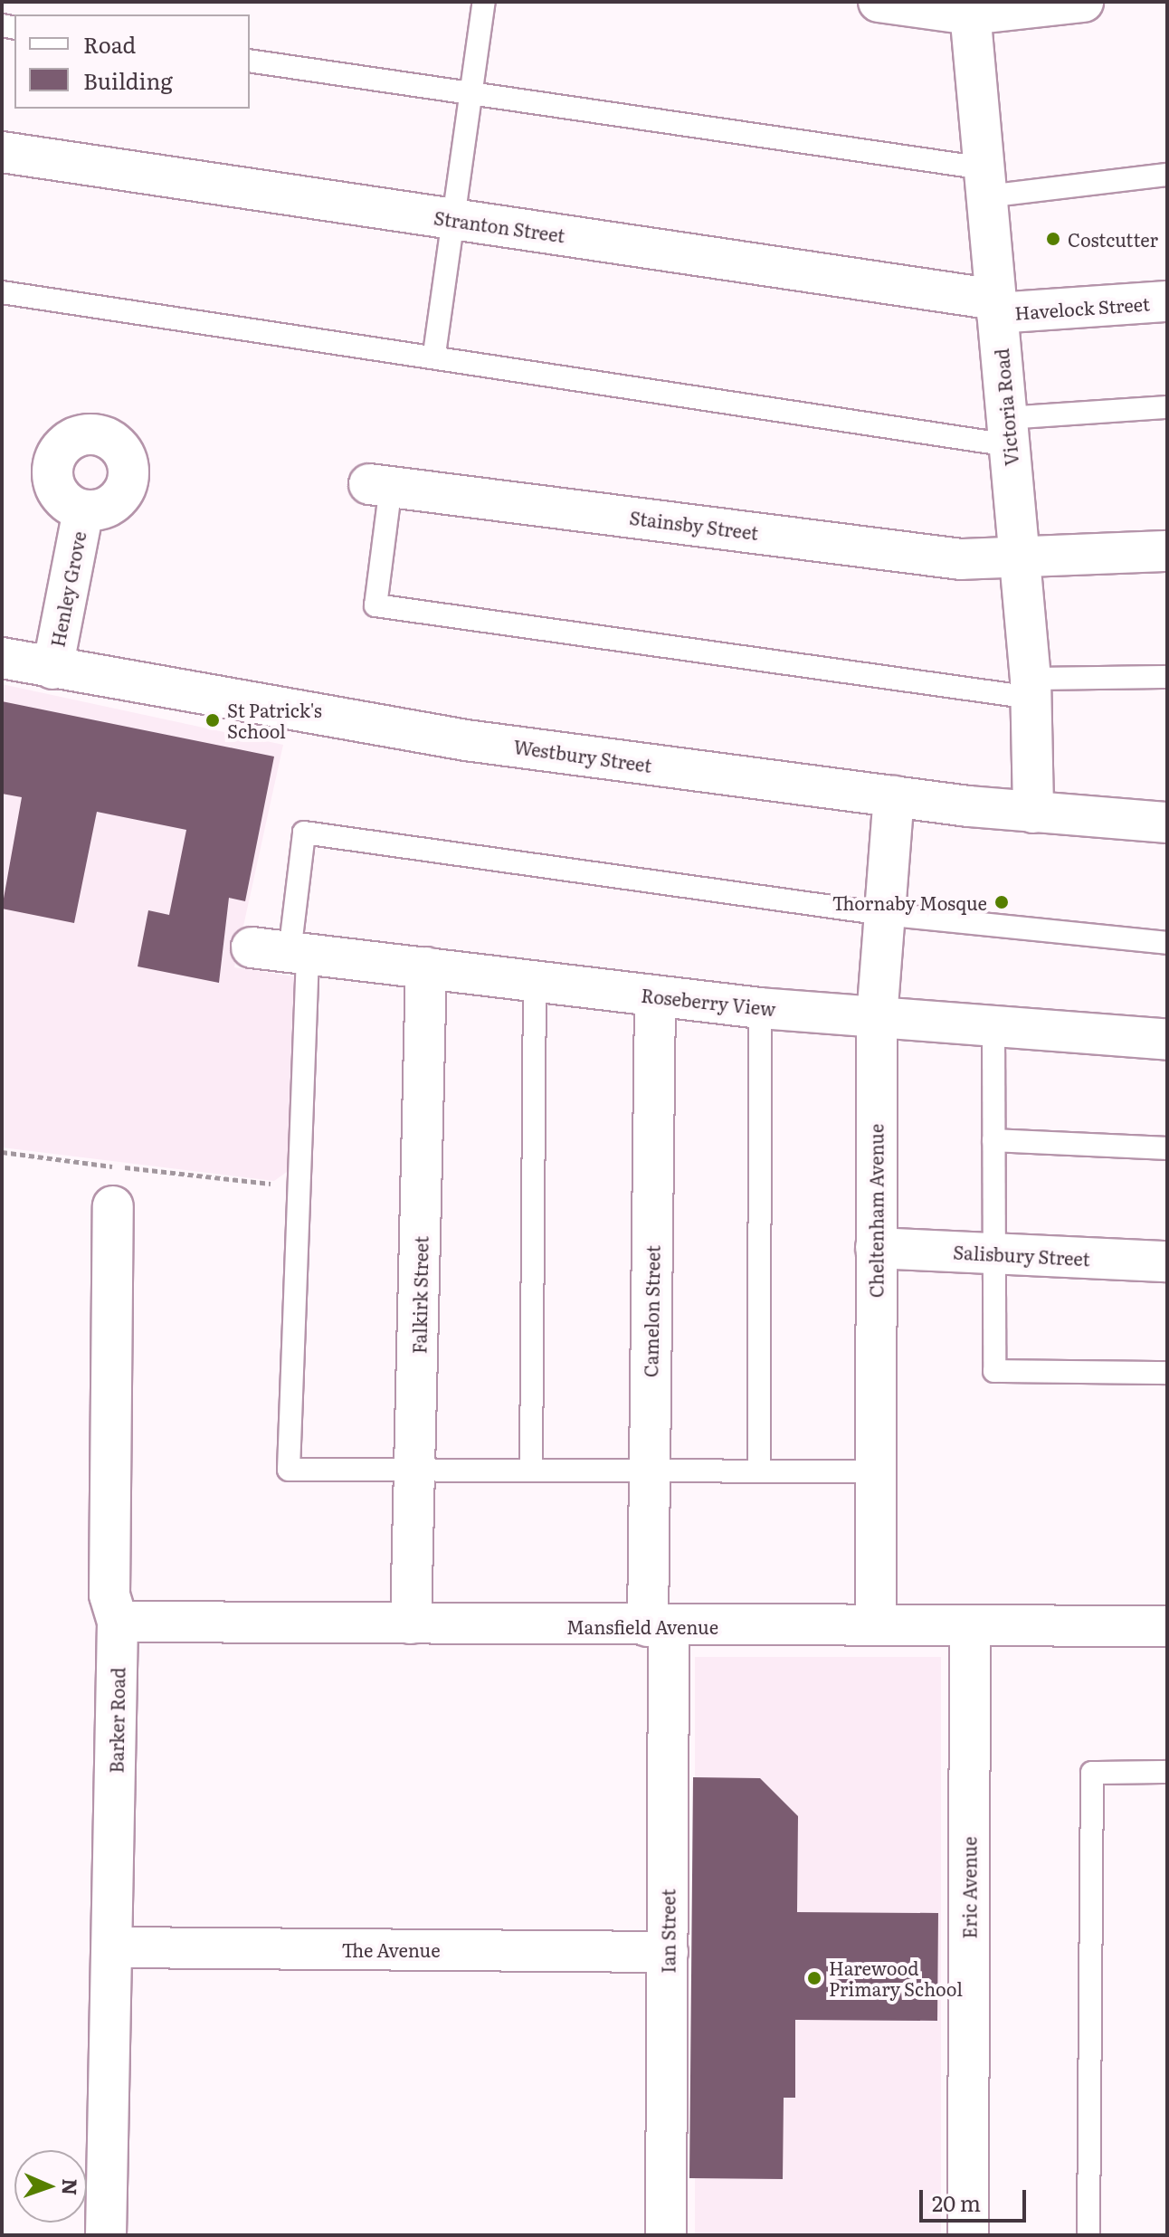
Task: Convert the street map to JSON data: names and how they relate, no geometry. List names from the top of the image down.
{
  "streets": {
    "street": [
      "Stranton Street",
      "Havelock Street",
      "Victoria Road",
      "Stainsby Street",
      "Henley Grove",
      "Westbury Street",
      "Roseberry View",
      "Cheltenham Avenue",
      "Salisbury Street",
      "Falkirk Street",
      "Camelon Street",
      "Mansfield Avenue",
      "Barker Road",
      "Eric Avenue",
      "Ian Street",
      "The Avenue"
    ]
  },
  "crossings": [
    ["Stranton Street", "Havelock Street"],
    ["Stranton Street", "Victoria Road"],
    ["Havelock Street", "Victoria Road"],
    ["Victoria Road", "Stainsby Street"],
    ["Victoria Road", "Westbury Street"],
    ["Henley Grove", "Westbury Street"],
    ["Westbury Street", "Cheltenham Avenue"],
    ["Roseberry View", "Cheltenham Avenue"],
    ["Roseberry View", "Falkirk Street"],
    ["Roseberry View", "Camelon Street"],
    ["Cheltenham Avenue", "Salisbury Street"],
    ["Cheltenham Avenue", "Mansfield Avenue"],
    ["Falkirk Street", "Mansfield Avenue"],
    ["Camelon Street", "Mansfield Avenue"],
    ["Camelon Street", "Ian Street"],
    ["Mansfield Avenue", "Barker Road"],
    ["Mansfield Avenue", "Eric Avenue"],
    ["Mansfield Avenue", "Ian Street"],
    ["Barker Road", "The Avenue"],
    ["Ian Street", "The Avenue"]
  ],
  "places": [
    "Costcutter",
    "St Patrick's School",
    "Thornaby Mosque",
    "Harewood Primary School"
  ],
  "legend": ["Road", "Building"],
  "scale_bar": "20 m",
  "north": "right"
}
